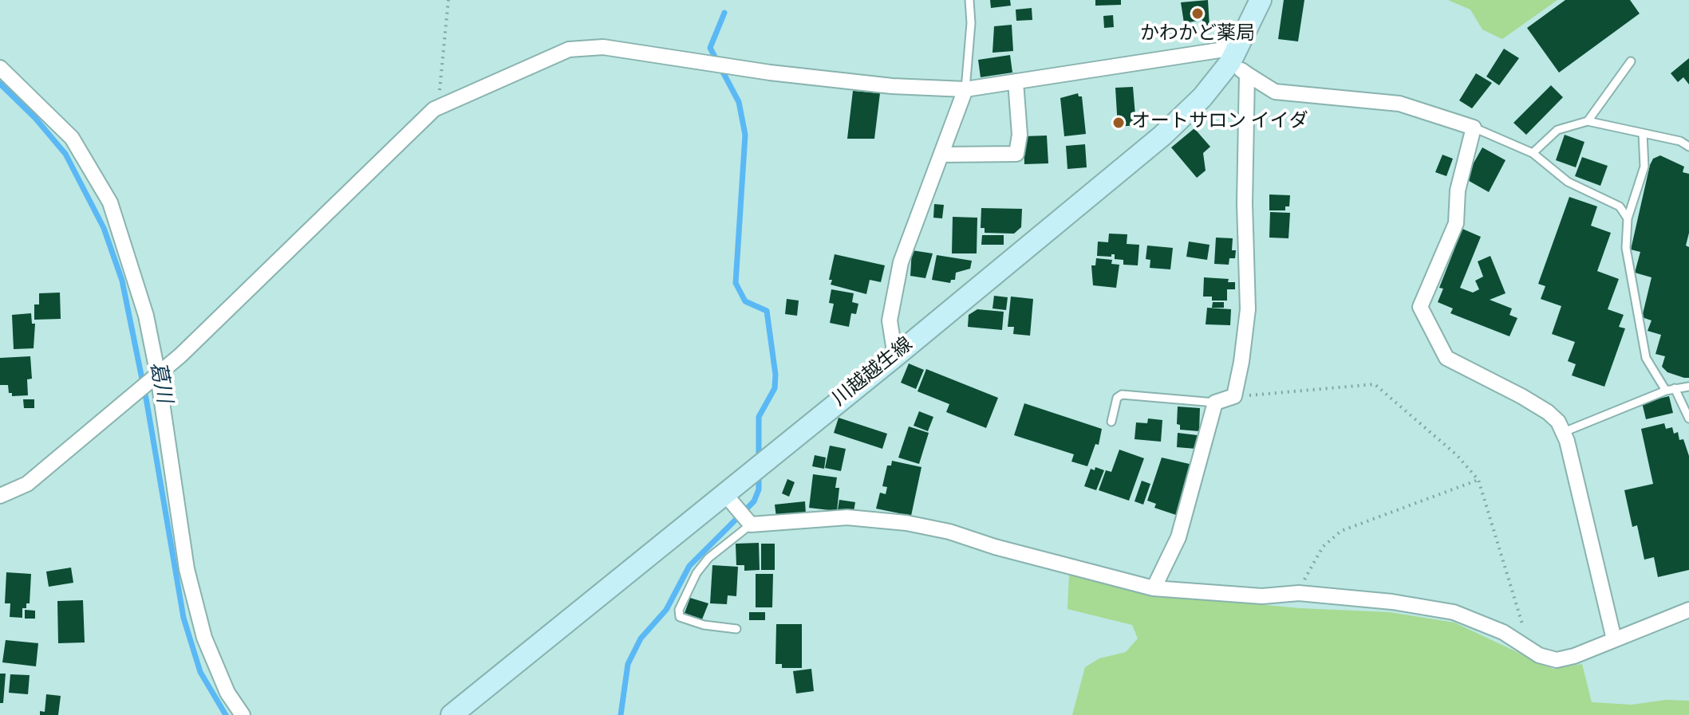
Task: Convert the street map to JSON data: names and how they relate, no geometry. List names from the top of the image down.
{
  "streets": {
    "main road": ["川越越生線"]
  },
  "water": ["葛川"],
  "places": ["かわかど薬局", "オートサロン イイダ"]
}
